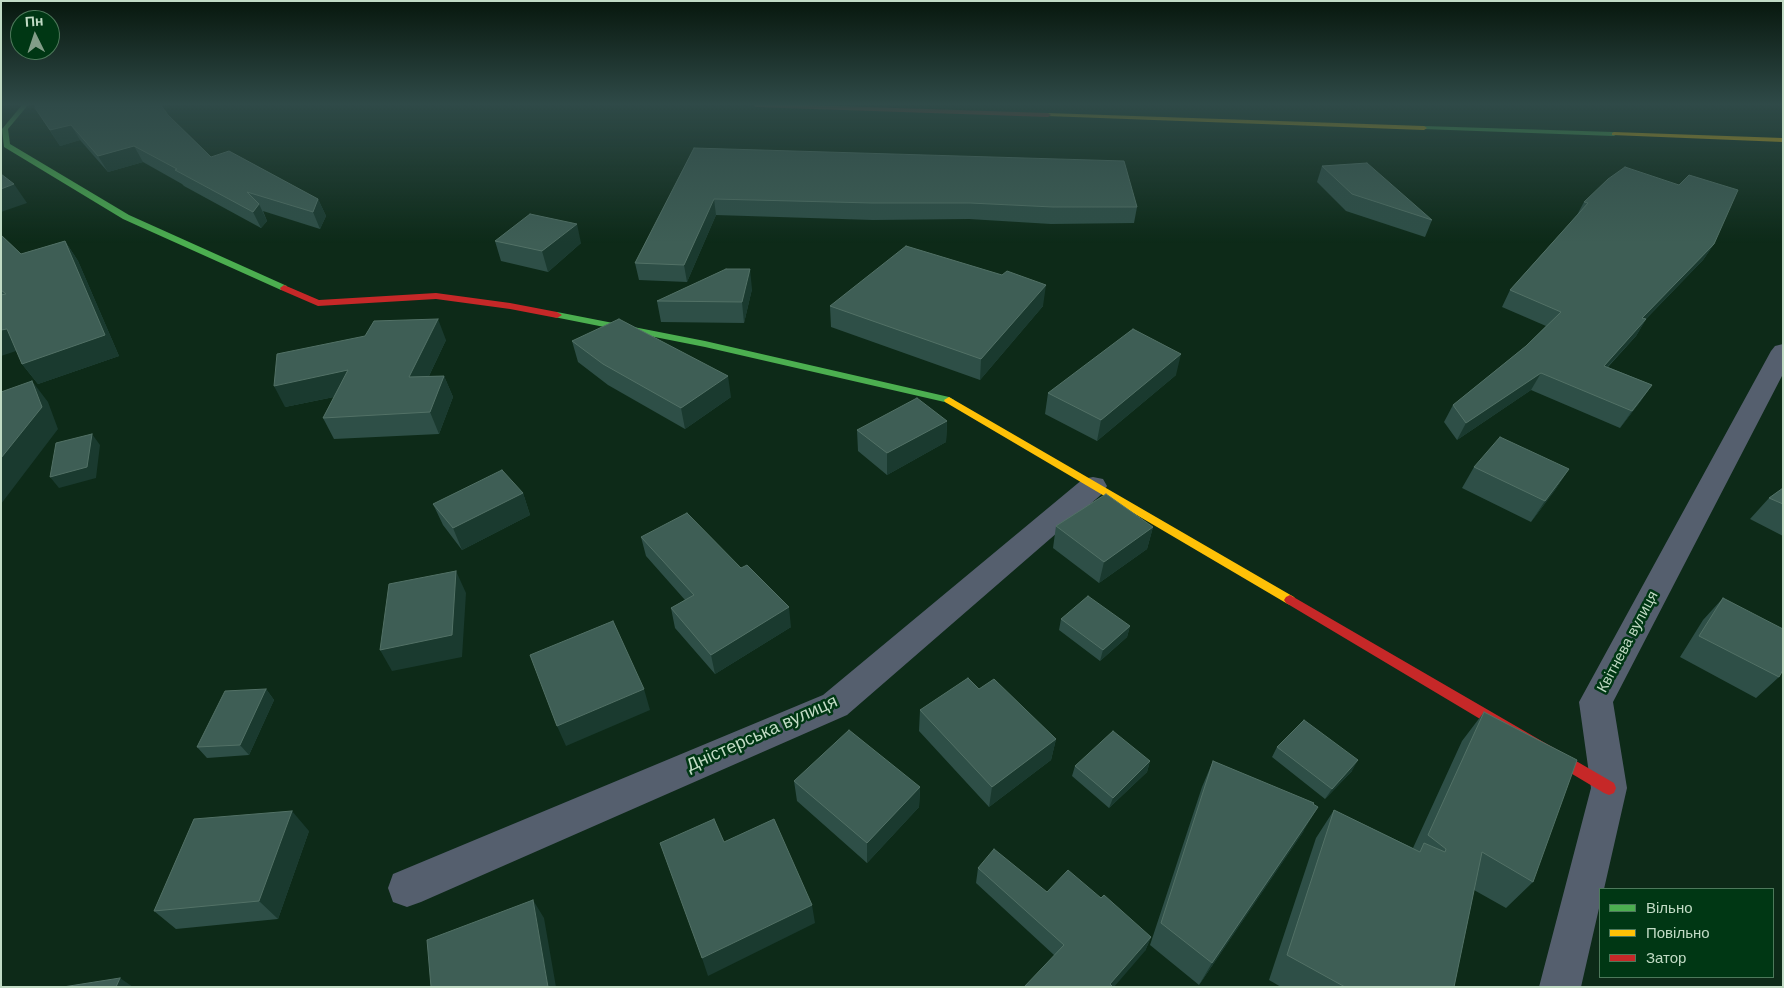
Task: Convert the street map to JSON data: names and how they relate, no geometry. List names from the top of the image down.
{
  "streets": {
    "street": ["Квітнева вулиця", "Дністерська вулиця"]
  },
  "legend": ["Вільно", "Повільно", "Затор"],
  "north": "top"
}
